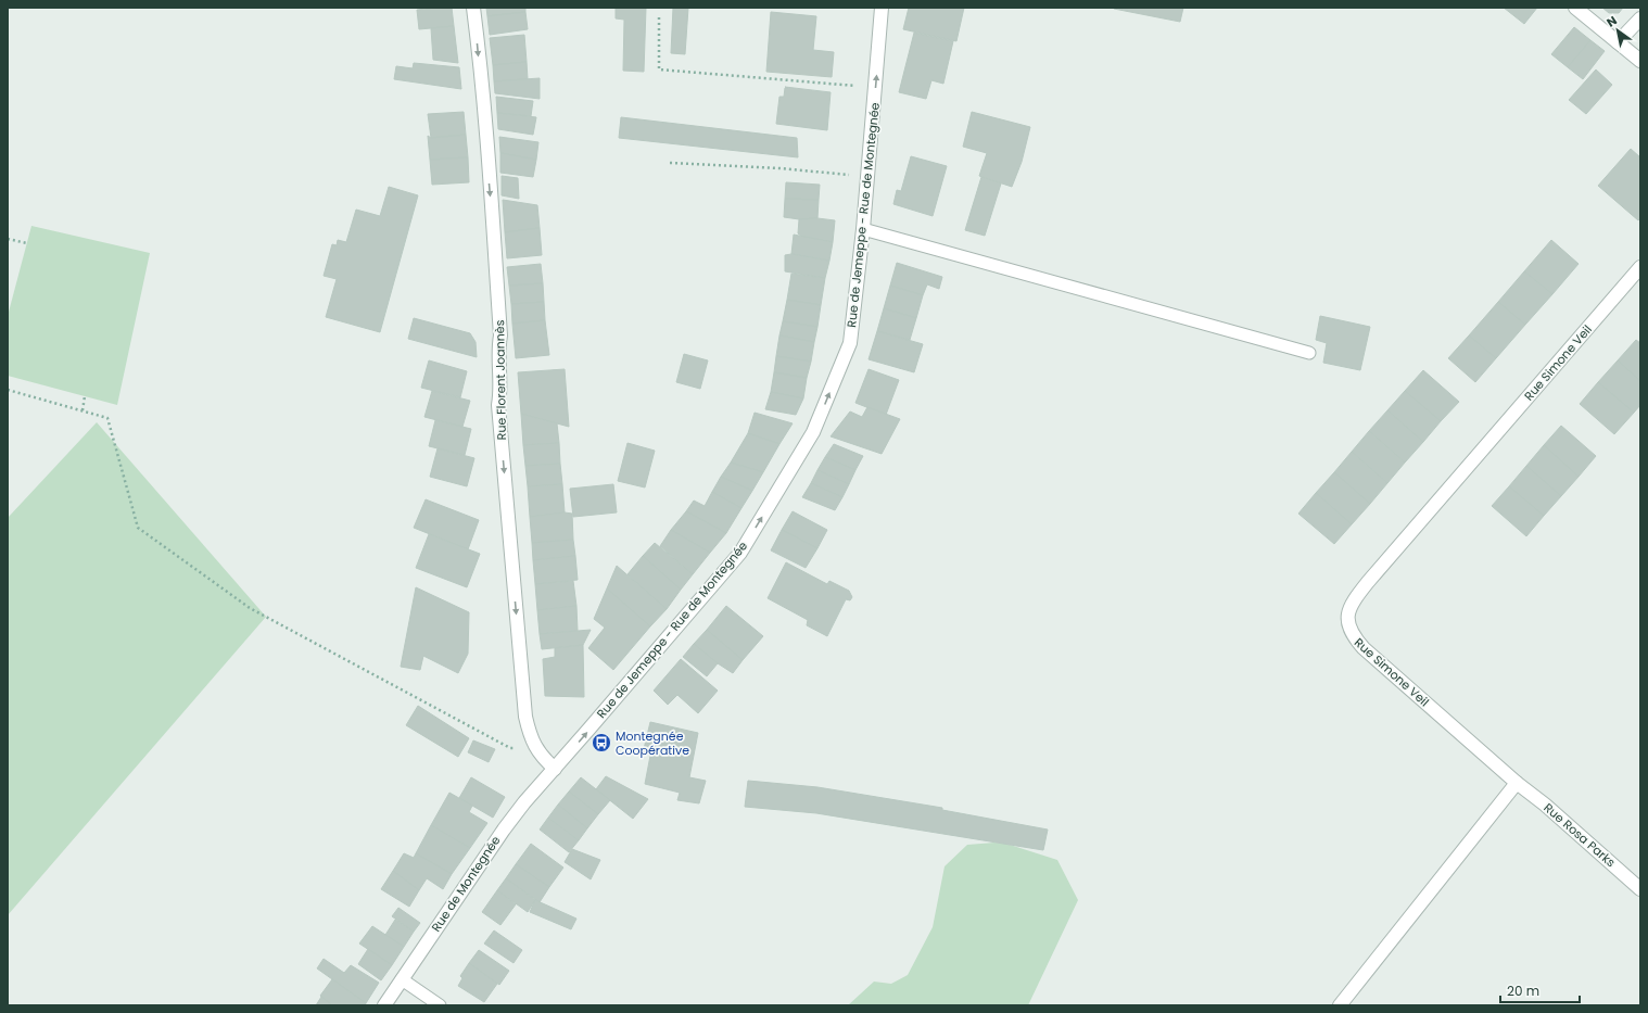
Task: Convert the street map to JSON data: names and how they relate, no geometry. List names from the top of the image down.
{
  "streets": {
    "street": [
      "Rue de Jemeppe - Rue de Montegnée",
      "Rue Simone Veil",
      "Rue Florent Joannès",
      "Rue Rosa Parks",
      "Rue de Montegnée"
    ]
  },
  "crossings": [
    ["Rue de Jemeppe - Rue de Montegnée", "Rue Florent Joannès"],
    ["Rue de Jemeppe - Rue de Montegnée", "Rue de Montegnée"],
    ["Rue Simone Veil", "Rue Rosa Parks"],
    ["Rue Florent Joannès", "Rue de Montegnée"]
  ],
  "one_way": ["Rue de Jemeppe - Rue de Montegnée", "Rue Florent Joannès"],
  "places": {
    "bus stop": ["Montegnée Coopérative"]
  },
  "scale_bar": "20 m",
  "north": "top left"
}
